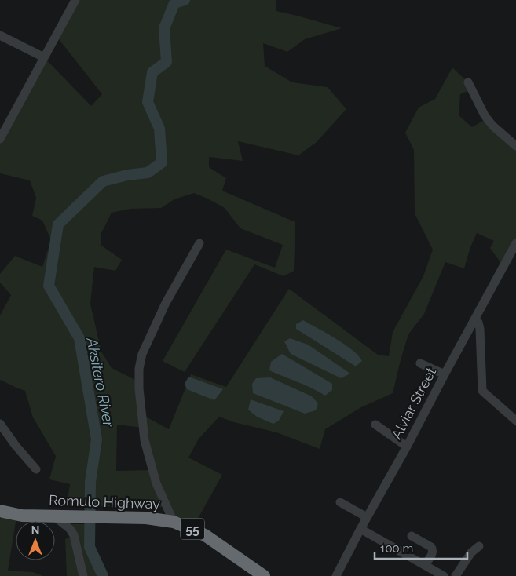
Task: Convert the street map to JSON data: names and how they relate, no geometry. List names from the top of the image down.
{
  "streets": {
    "highway": ["Romulo Highway", "55"],
    "street": ["Alviar Street"]
  },
  "water": ["Aksitero River"],
  "scale_bar": "100 m",
  "north": "top"
}
